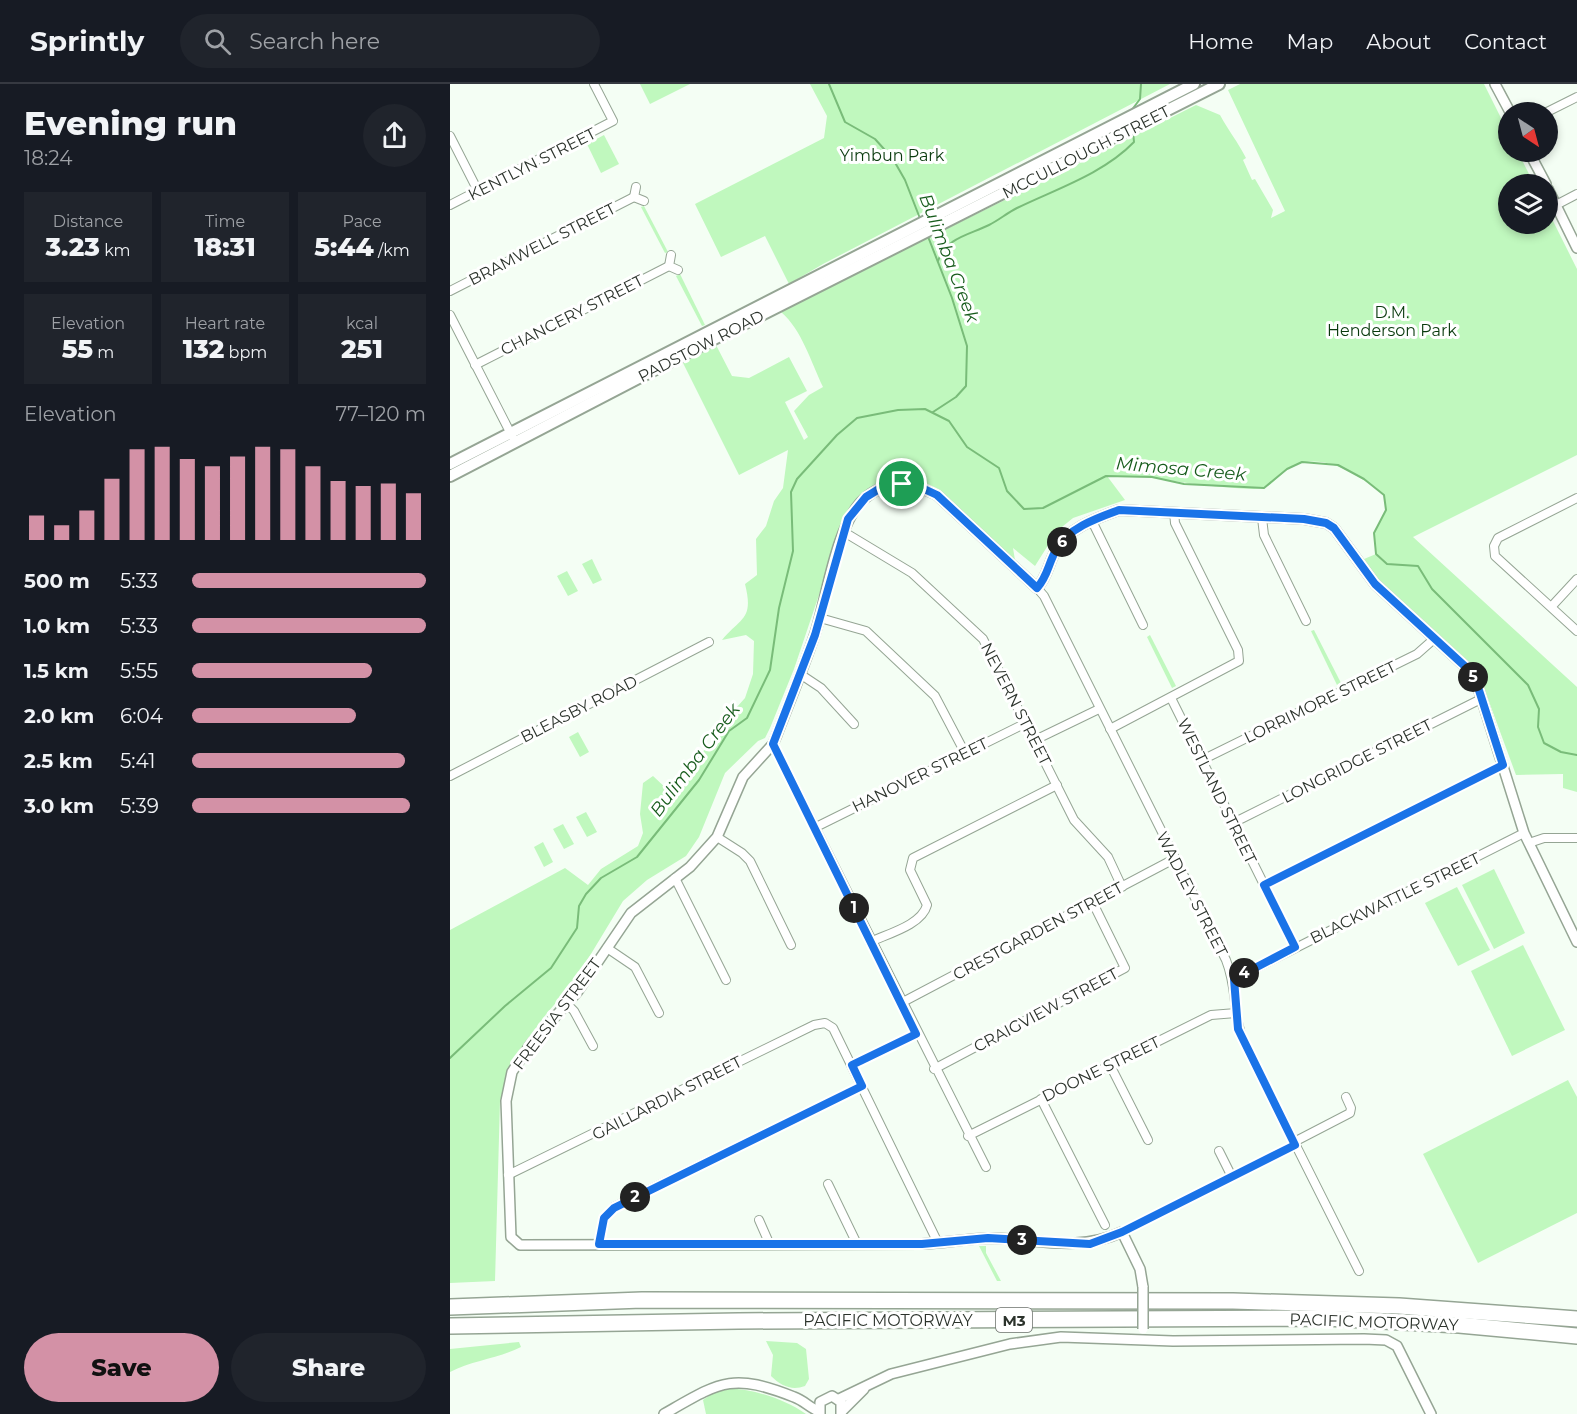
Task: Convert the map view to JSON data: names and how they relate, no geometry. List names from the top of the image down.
{
  "streets": {
    "highway": ["PACIFIC MOTORWAY", "M3"],
    "main road": ["MCCULLOUGH STREET", "PADSTOW ROAD"],
    "street": [
      "KENTLYN STREET",
      "BRAMWELL STREET",
      "CHANCERY STREET",
      "LORRIMORE STREET",
      "NEVERN STREET",
      "BLEASBY ROAD",
      "LONGRIDGE STREET",
      "HANOVER STREET",
      "WESTLAND STREET",
      "WADLEY STREET",
      "BLACKWATTLE STREET",
      "CRESTGARDEN STREET",
      "CRAIGVIEW STREET",
      "FREESIA STREET",
      "DOONE STREET",
      "GAILLARDIA STREET"
    ]
  },
  "crossings": [
    ["MCCULLOUGH STREET", "PADSTOW ROAD"],
    ["LORRIMORE STREET", "WESTLAND STREET"],
    ["NEVERN STREET", "HANOVER STREET"],
    ["NEVERN STREET", "CRESTGARDEN STREET"],
    ["LONGRIDGE STREET", "WESTLAND STREET"],
    ["WESTLAND STREET", "BLACKWATTLE STREET"],
    ["WADLEY STREET", "BLACKWATTLE STREET"],
    ["WADLEY STREET", "CRESTGARDEN STREET"],
    ["WADLEY STREET", "DOONE STREET"],
    ["CRESTGARDEN STREET", "CRAIGVIEW STREET"],
    ["FREESIA STREET", "GAILLARDIA STREET"]
  ],
  "water": ["Bulimba Creek", "Mimosa Creek"],
  "parks": ["Yimbun Park", "D.M. Henderson Park"],
  "north": "bottom right",
  "page": {
    "header": "Sprintly",
    "search": "Search here",
    "nav": [
      "Home",
      "Map",
      "About",
      "Contact"
    ],
    "heading": ["Evening run", "18:24"],
    "stats": [
      ["Distance", "3.23 km"],
      ["Time", "18:31"],
      ["Pace", "5:44 /km"],
      ["Elevation", "55 m"],
      ["Heart rate", "132 bpm"],
      ["kcal", "251"]
    ],
    "chart": ["Elevation", "77–120 m"],
    "pins": [
      "6",
      "5",
      "1",
      "4",
      "2",
      "3"
    ],
    "list": [
      {
        "name": "500 m",
        "note": "5:33"
      },
      {
        "name": "1.0 km",
        "note": "5:33"
      },
      {
        "name": "1.5 km",
        "note": "5:55"
      },
      {
        "name": "2.0 km",
        "note": "6:04"
      },
      {
        "name": "2.5 km",
        "note": "5:41"
      },
      {
        "name": "3.0 km",
        "note": "5:39"
      }
    ],
    "buttons": ["Save", "Share"]
  }
}
